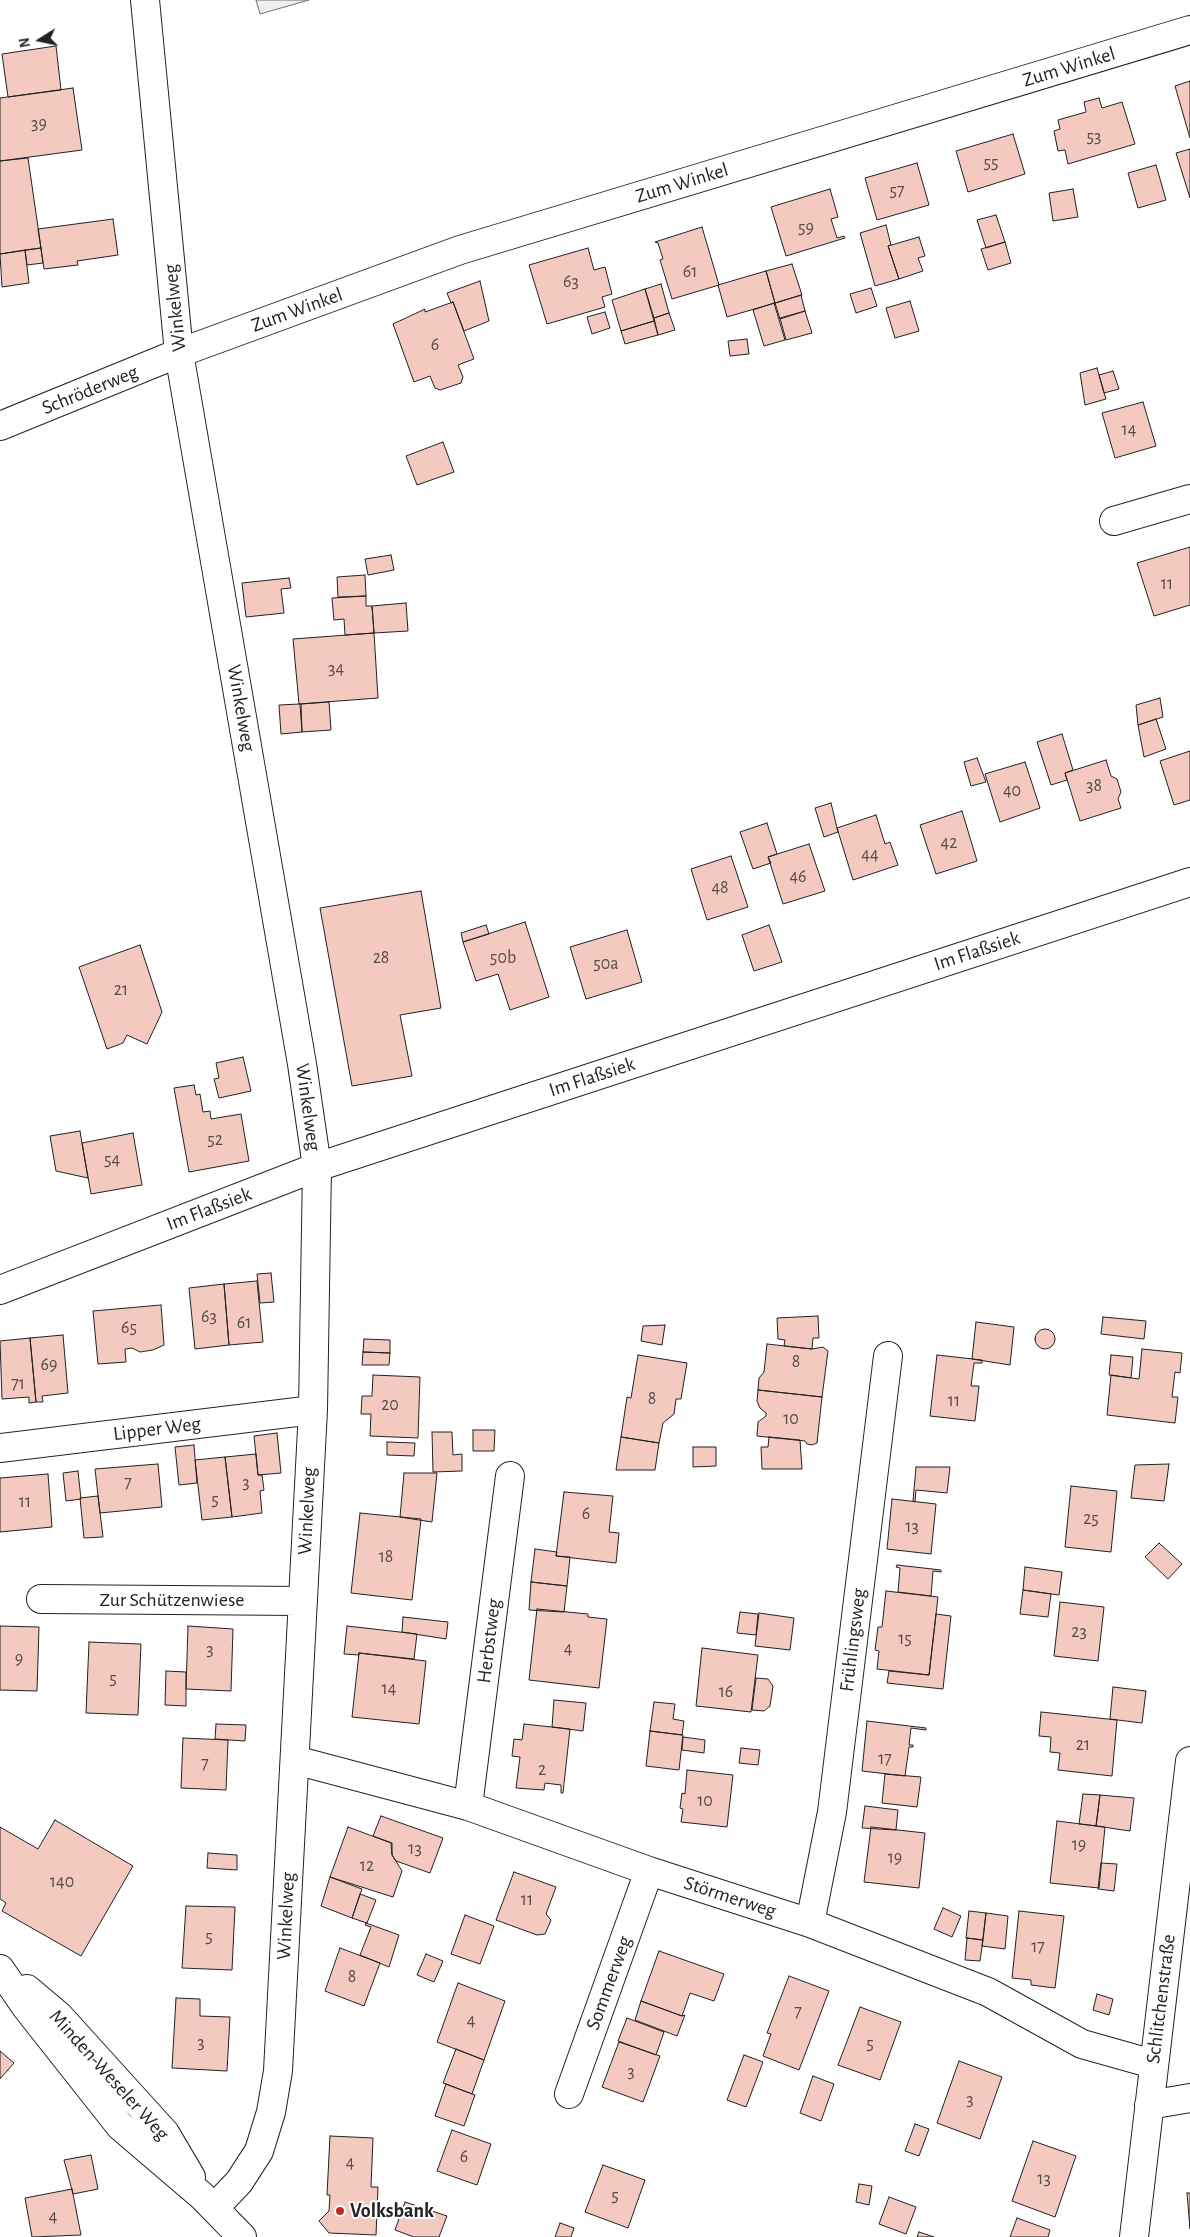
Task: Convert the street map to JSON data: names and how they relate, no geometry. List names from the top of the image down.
{
  "streets": {
    "street": [
      "Zum Winkel",
      "Winkelweg",
      "Schröderweg",
      "Im Flaßsiek",
      "Lipper Weg",
      "Zur Schützenwiese",
      "Frühlingsweg",
      "Herbstweg",
      "Störmerweg",
      "Sommerweg",
      "Schlitchenstraße",
      "Minden-Weseler Weg"
    ]
  },
  "crossings": [
    ["Zum Winkel", "Winkelweg"],
    ["Zum Winkel", "Schröderweg"],
    ["Winkelweg", "Schröderweg"],
    ["Winkelweg", "Im Flaßsiek"],
    ["Winkelweg", "Lipper Weg"],
    ["Winkelweg", "Zur Schützenwiese"],
    ["Winkelweg", "Störmerweg"],
    ["Winkelweg", "Minden-Weseler Weg"],
    ["Frühlingsweg", "Störmerweg"],
    ["Herbstweg", "Störmerweg"],
    ["Störmerweg", "Sommerweg"],
    ["Störmerweg", "Schlitchenstraße"]
  ],
  "places": ["Volksbank"],
  "house_numbers": [
    "39",
    "53",
    "55",
    "57",
    "59",
    "61",
    "63",
    "6",
    "14",
    "11",
    "34",
    "38",
    "40",
    "42",
    "44",
    "46",
    "48",
    "28",
    "50b",
    "50a",
    "21",
    "52",
    "54",
    "63",
    "61",
    "65",
    "8",
    "69",
    "71",
    "8",
    "11",
    "20",
    "10",
    "7",
    "3",
    "5",
    "11",
    "6",
    "25",
    "13",
    "18",
    "23",
    "15",
    "4",
    "3",
    "9",
    "5",
    "14",
    "16",
    "21",
    "17",
    "7",
    "2",
    "10",
    "19",
    "13",
    "19",
    "12",
    "140",
    "11",
    "5",
    "17",
    "8",
    "7",
    "4",
    "3",
    "5",
    "3",
    "3",
    "6",
    "4",
    "13",
    "5",
    "4"
  ],
  "north": "left"
}
